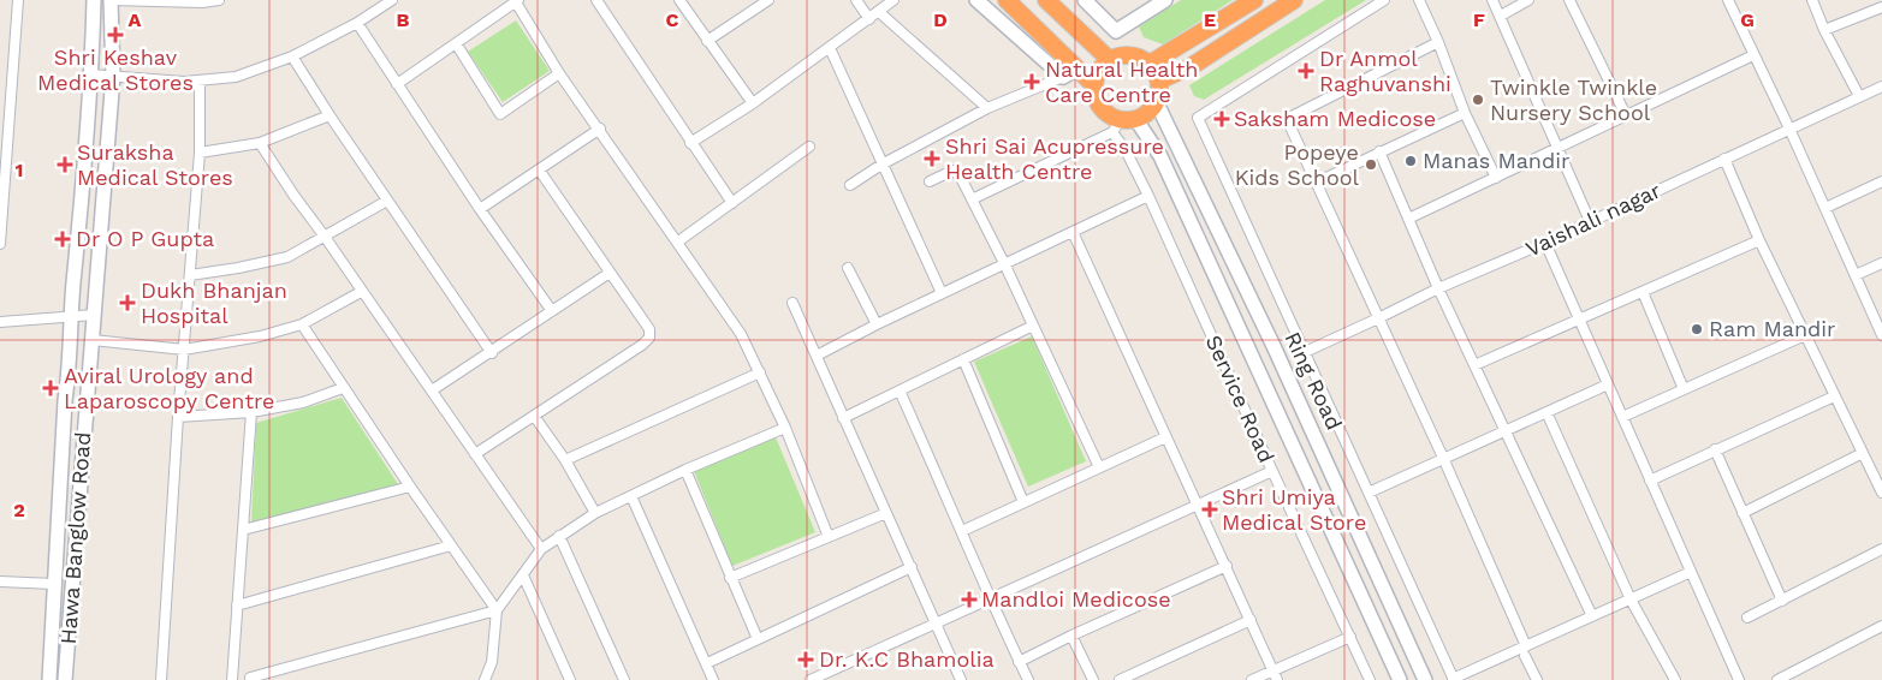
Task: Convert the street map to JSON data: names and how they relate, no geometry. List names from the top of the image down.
{
  "streets": {
    "street": [
      "Vaishali nagar",
      "Ring Road",
      "Service Road",
      "Hawa Banglow Road"
    ]
  },
  "crossings": [
    ["Ring Road", "Service Road"]
  ],
  "places": {
    "health": [
      "Shri Keshav Medical Stores",
      "Dr Anmol Raghuvanshi",
      "Natural Health Care Centre",
      "Saksham Medicose",
      "Shri Sai Acupressure Health Centre",
      "Suraksha Medical Stores",
      "Dr O P Gupta",
      "Dukh Bhanjan Hospital",
      "Aviral Urology and Laparoscopy Centre",
      "Shri Umiya Medical Store",
      "Mandloi Medicose",
      "Dr. K.C Bhamolia"
    ],
    "other": [
      "Twinkle Twinkle Nursery School",
      "Manas Mandir",
      "Popeye Kids School",
      "Ram Mandir"
    ]
  },
  "grid": {
    "columns": [
      "A",
      "B",
      "C",
      "D",
      "E",
      "F",
      "G"
    ],
    "rows": ["1", "2"]
  }
}
